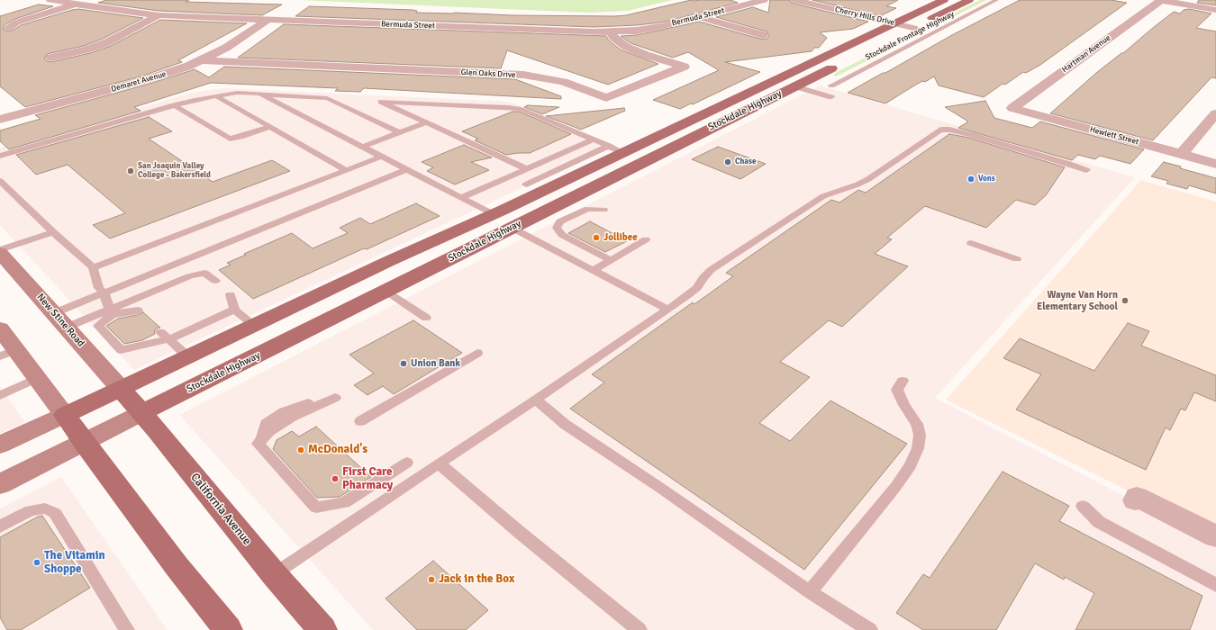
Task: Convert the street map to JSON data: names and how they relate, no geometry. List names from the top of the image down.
{
  "streets": {
    "main road": ["Stockdale Highway", "New Stine Road", "California Avenue"],
    "street": [
      "Cherry Hills Drive",
      "Bermuda Street",
      "Hartman Avenue",
      "Glen Oaks Drive",
      "Demaret Avenue",
      "Hewlett Street"
    ],
    "lane": ["Stockdale Frontage Highway"]
  },
  "crossings": [
    ["Cherry Hills Drive", "Stockdale Highway"],
    ["Bermuda Street", "Glen Oaks Drive"],
    ["Bermuda Street", "Demaret Avenue"],
    ["Hartman Avenue", "Hewlett Street"],
    ["Glen Oaks Drive", "Demaret Avenue"],
    ["Stockdale Highway", "New Stine Road"],
    ["Stockdale Highway", "California Avenue"],
    ["New Stine Road", "California Avenue"]
  ],
  "places": [
    "Chase",
    "San Joaquin Valley College - Bakersfield",
    "Vons",
    "Jollibee",
    "Wayne Van Horn Elementary School",
    "Union Bank",
    "McDonald's",
    "First Care Pharmacy",
    "The Vitamin Shoppe",
    "Jack in the Box"
  ]
}
